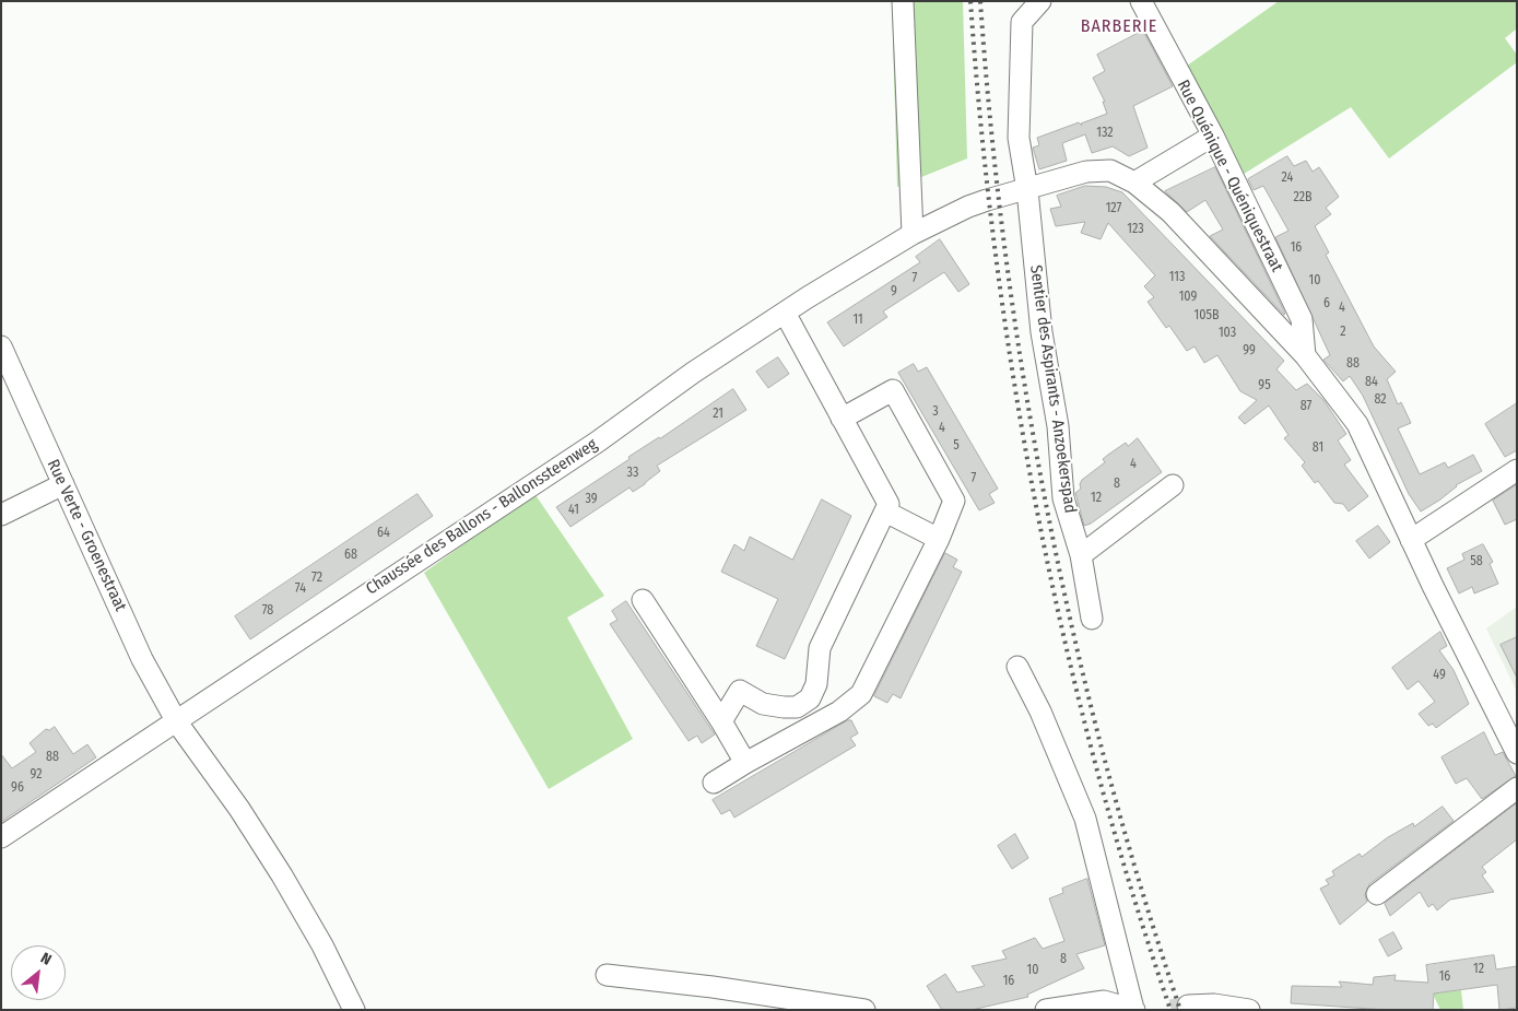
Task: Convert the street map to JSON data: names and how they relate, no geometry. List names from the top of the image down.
{
  "streets": {
    "street": [
      "Rue Quénique - Quéniquestraat",
      "Sentier des Aspirants - Anzoekerspad",
      "Chaussée des Ballons - Ballonssteenweg",
      "Rue Verte - Groenestraat"
    ]
  },
  "crossings": [
    ["Rue Quénique - Quéniquestraat", "Chaussée des Ballons - Ballonssteenweg"],
    ["Sentier des Aspirants - Anzoekerspad", "Chaussée des Ballons - Ballonssteenweg"],
    ["Chaussée des Ballons - Ballonssteenweg", "Rue Verte - Groenestraat"]
  ],
  "districts": ["BARBERIE"],
  "house_numbers": [
    "132",
    "24",
    "22B",
    "127",
    "123",
    "16",
    "113",
    "7",
    "10",
    "9",
    "109",
    "6",
    "4",
    "105B",
    "11",
    "2",
    "103",
    "99",
    "88",
    "84",
    "95",
    "82",
    "87",
    "3",
    "21",
    "4",
    "5",
    "81",
    "4",
    "33",
    "7",
    "8",
    "12",
    "39",
    "41",
    "64",
    "68",
    "58",
    "72",
    "74",
    "78",
    "49",
    "88",
    "92",
    "96",
    "8",
    "12",
    "10",
    "16",
    "16"
  ],
  "north": "top right"
}
